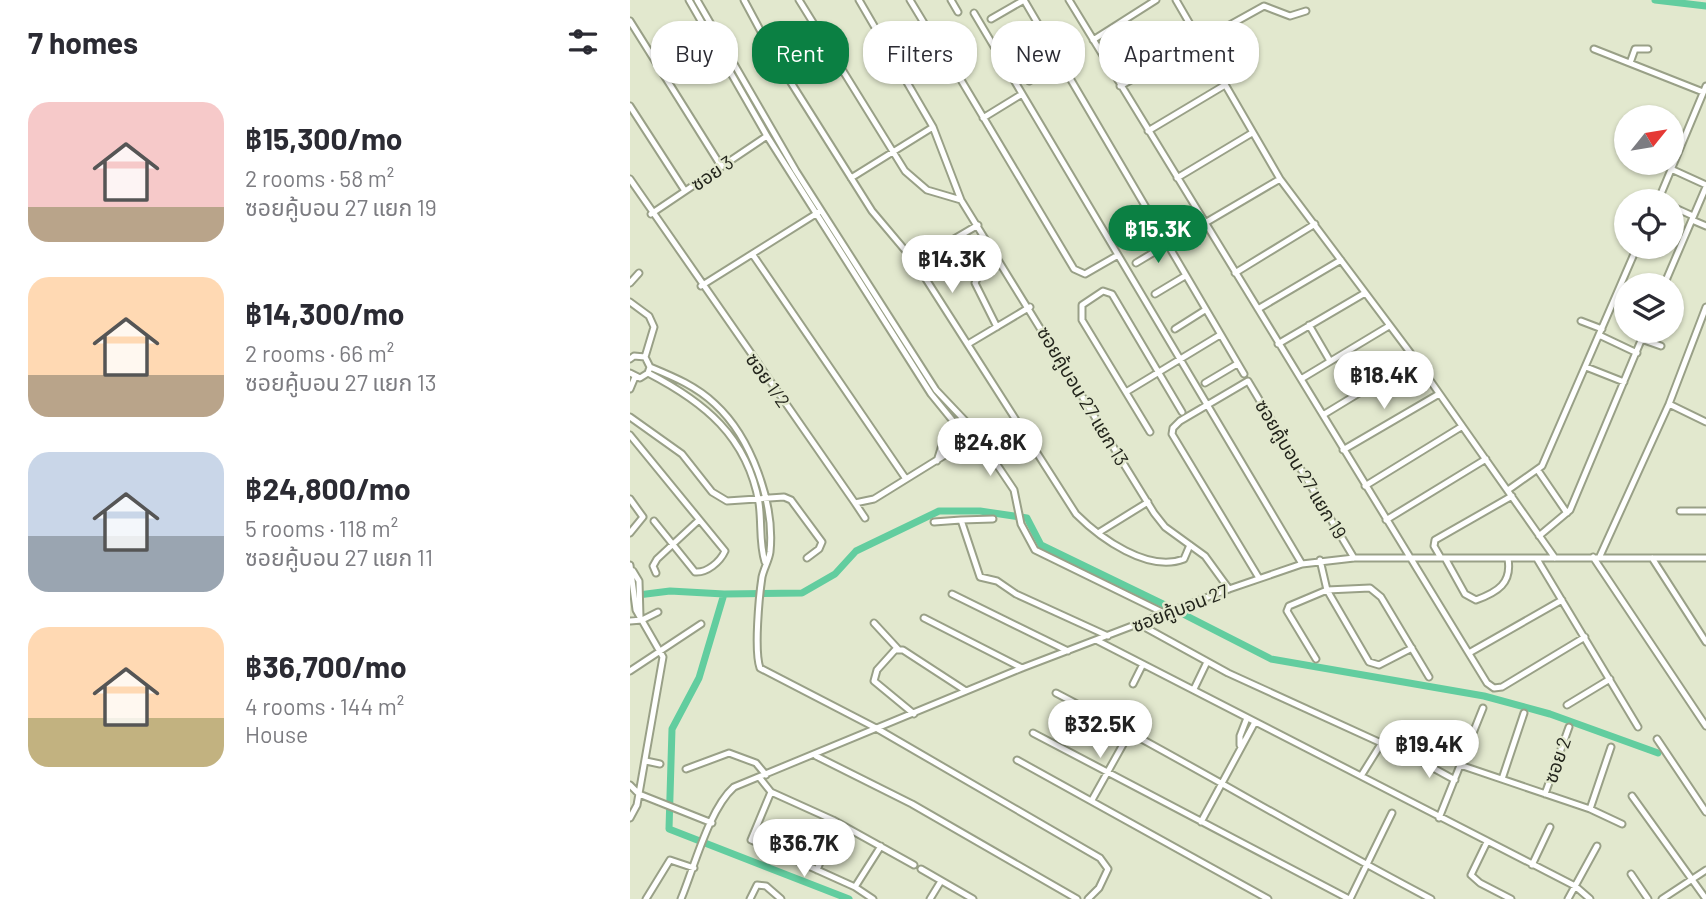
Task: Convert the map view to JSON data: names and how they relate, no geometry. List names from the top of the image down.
{
  "streets": {
    "street": [
      "ซอย 3",
      "ซอย 1/2",
      "ซอยคู้บอน 27 แยก 13",
      "ซอยคู้บอน 27 แยก 19",
      "ซอยคู้บอน 27",
      "ซอย 2"
    ]
  },
  "crossings": [
    ["ซอย 3", "ซอย 1/2"],
    ["ซอยคู้บอน 27 แยก 13", "ซอยคู้บอน 27"],
    ["ซอยคู้บอน 27 แยก 19", "ซอยคู้บอน 27"]
  ],
  "north": "top right",
  "page": {
    "heading": "7 homes",
    "chip": [
      "Buy",
      "Rent",
      "Filters",
      "New",
      "Apartment"
    ],
    "list": [
      {
        "name": "฿15,300/mo",
        "note": "2 rooms · 58 m² · ซอยคู้บอน 27 แยก 19"
      },
      {
        "name": "฿14,300/mo",
        "note": "2 rooms · 66 m² · ซอยคู้บอน 27 แยก 13"
      },
      {
        "name": "฿24,800/mo",
        "note": "5 rooms · 118 m² · ซอยคู้บอน 27 แยก 11"
      },
      {
        "name": "฿36,700/mo",
        "note": "4 rooms · 144 m² · House"
      }
    ],
    "price": [
      "฿15.3K",
      "฿14.3K",
      "฿18.4K",
      "฿24.8K",
      "฿32.5K",
      "฿19.4K",
      "฿36.7K"
    ]
  }
}
